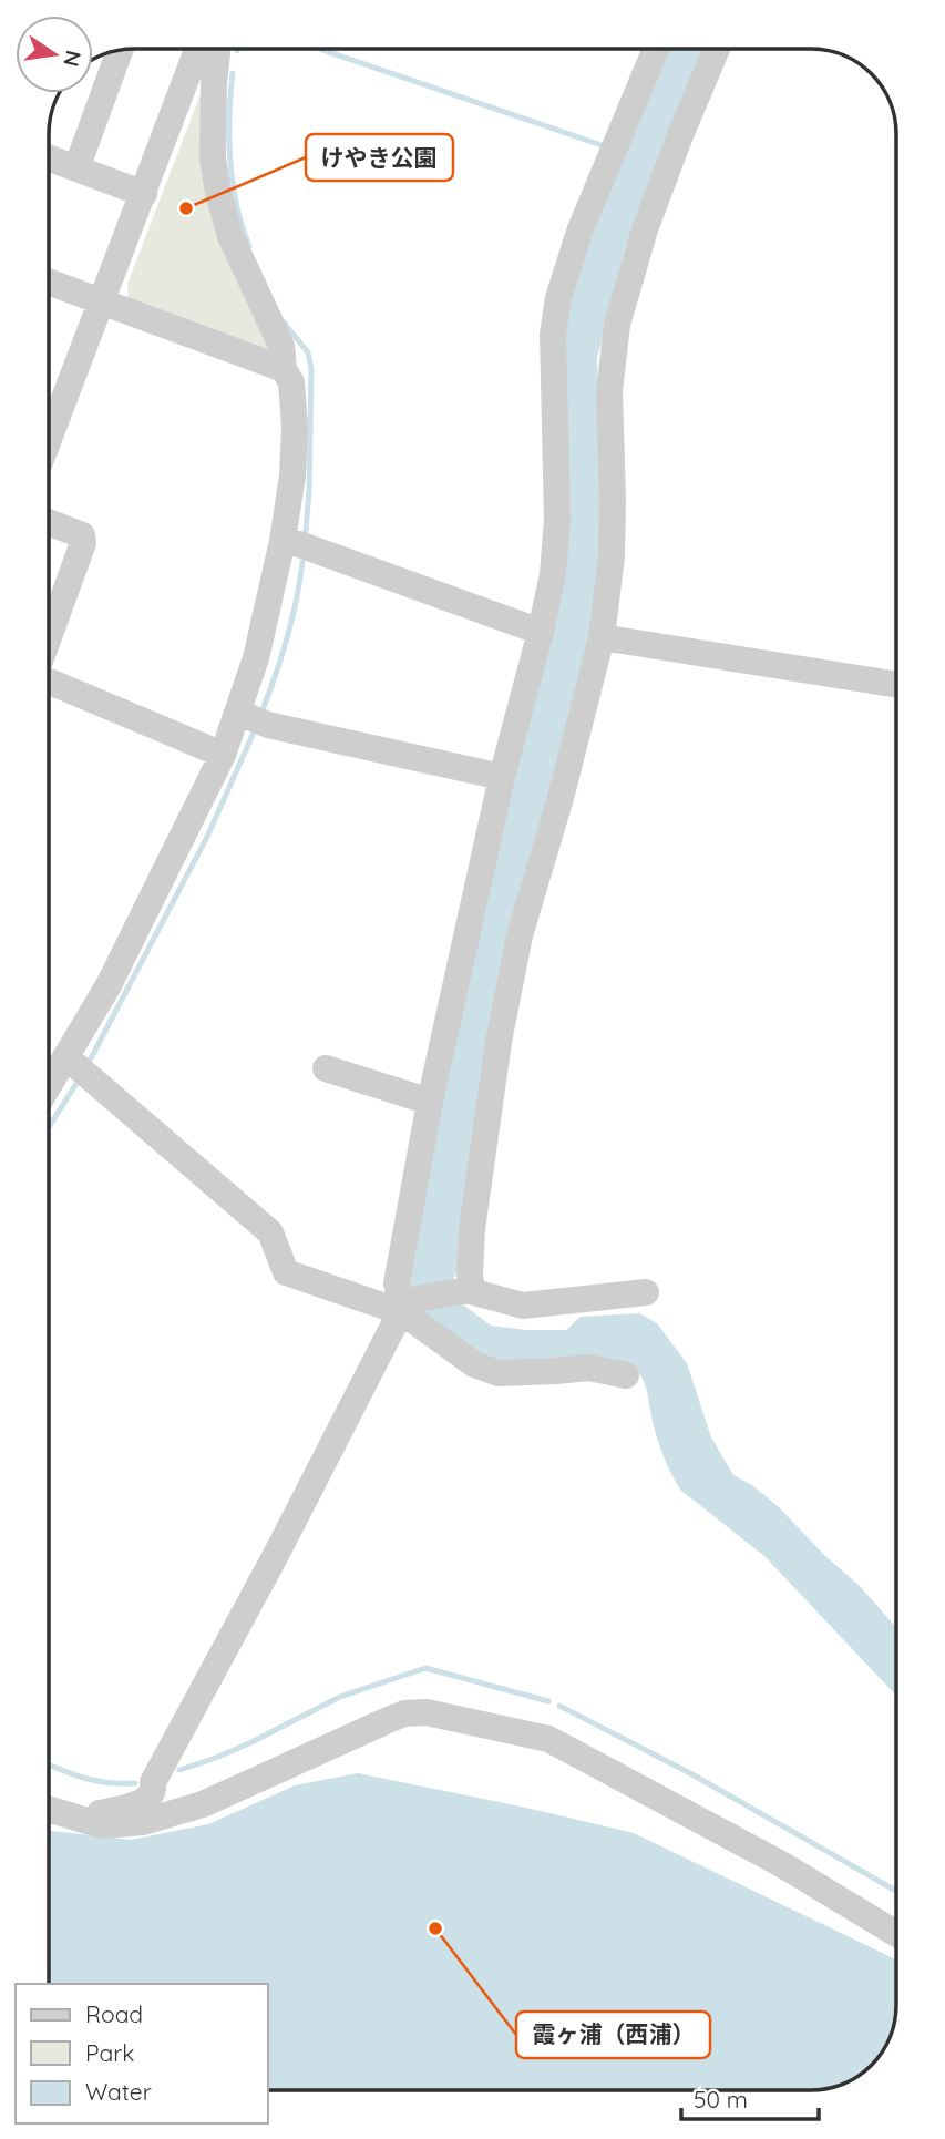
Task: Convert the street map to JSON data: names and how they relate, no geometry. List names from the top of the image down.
{
  "places": ["けやき公園", "霞ヶ浦（西浦）"],
  "legend": ["Road", "Park", "Water"],
  "scale_bar": "50 m",
  "north": "right"
}
